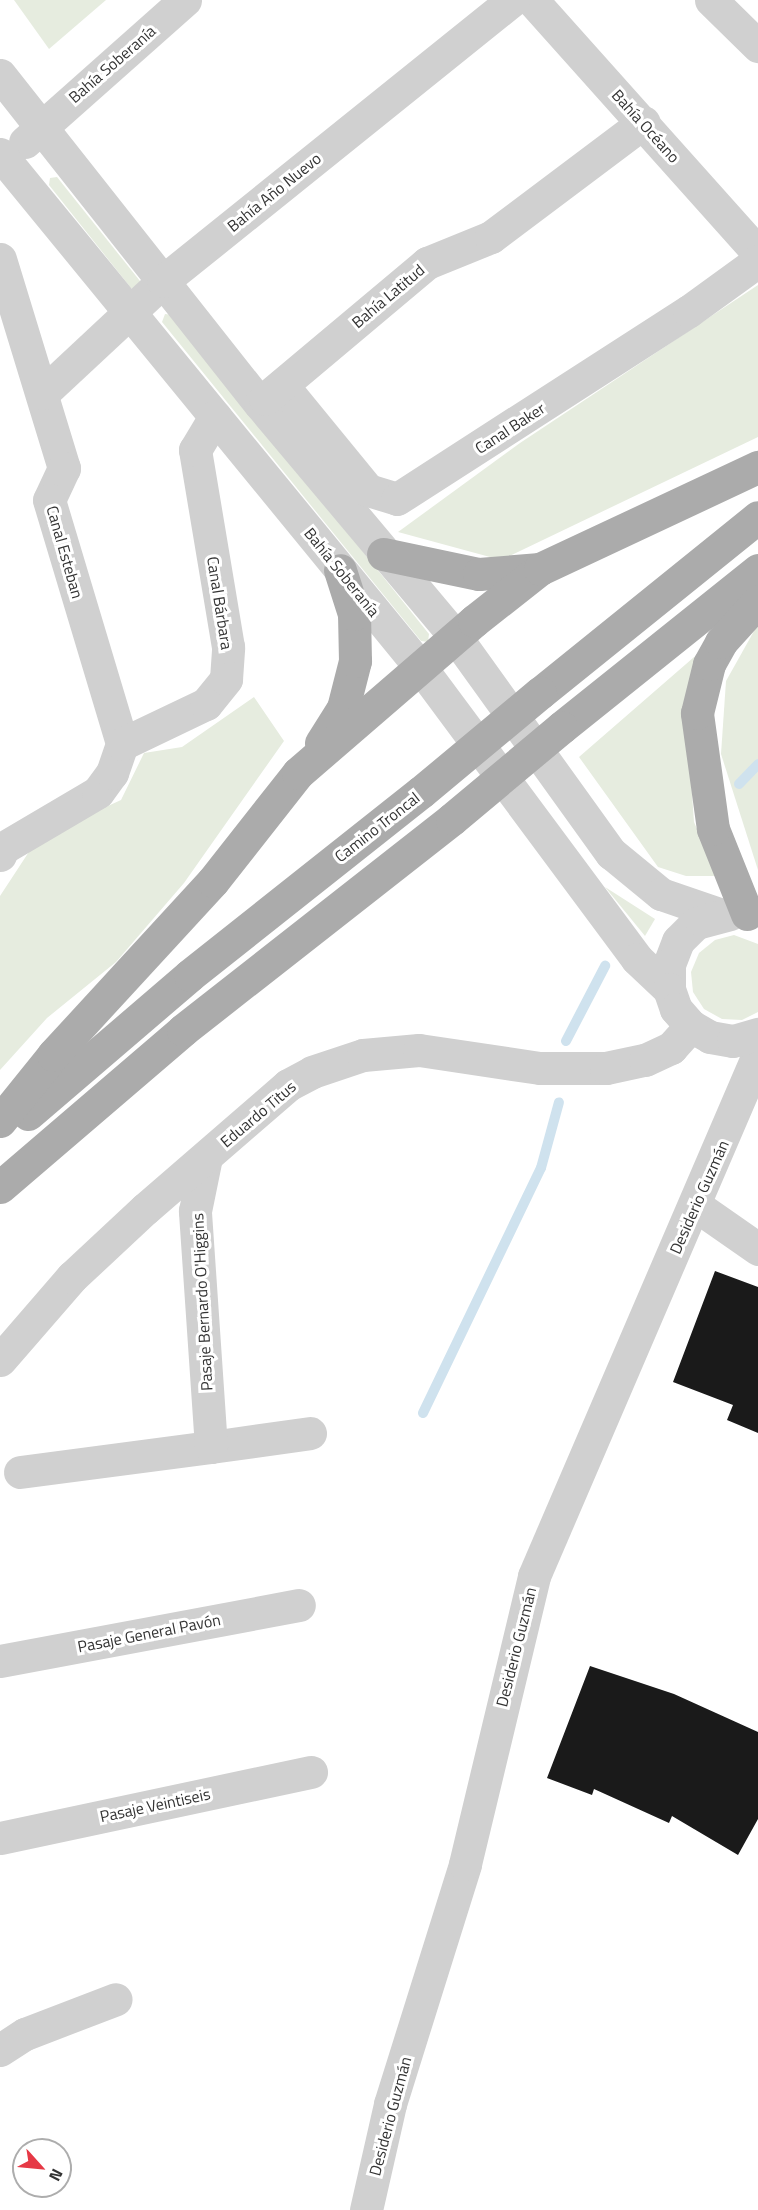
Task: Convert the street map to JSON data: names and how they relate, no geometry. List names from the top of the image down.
{
  "streets": {
    "main road": ["Camino Troncal"],
    "street": [
      "Bahía Soberanía",
      "Bahía Océano",
      "Bahía Año Nuevo",
      "Bahía Latitud",
      "Canal Baker",
      "Canal Esteban",
      "Canal Bárbara",
      "Eduardo Titus",
      "Desiderio Guzmán",
      "Pasaje Bernardo O'Higgins",
      "Pasaje General Pavón",
      "Pasaje Veintiseis"
    ]
  },
  "crossings": [
    ["Bahía Soberanía", "Bahía Año Nuevo"],
    ["Bahía Soberanía", "Canal Bárbara"],
    ["Bahía Océano", "Bahía Latitud"],
    ["Bahía Año Nuevo", "Canal Esteban"],
    ["Bahía Latitud", "Canal Baker"],
    ["Canal Esteban", "Canal Bárbara"],
    ["Eduardo Titus", "Pasaje Bernardo O'Higgins"]
  ],
  "north": "bottom right"
}
